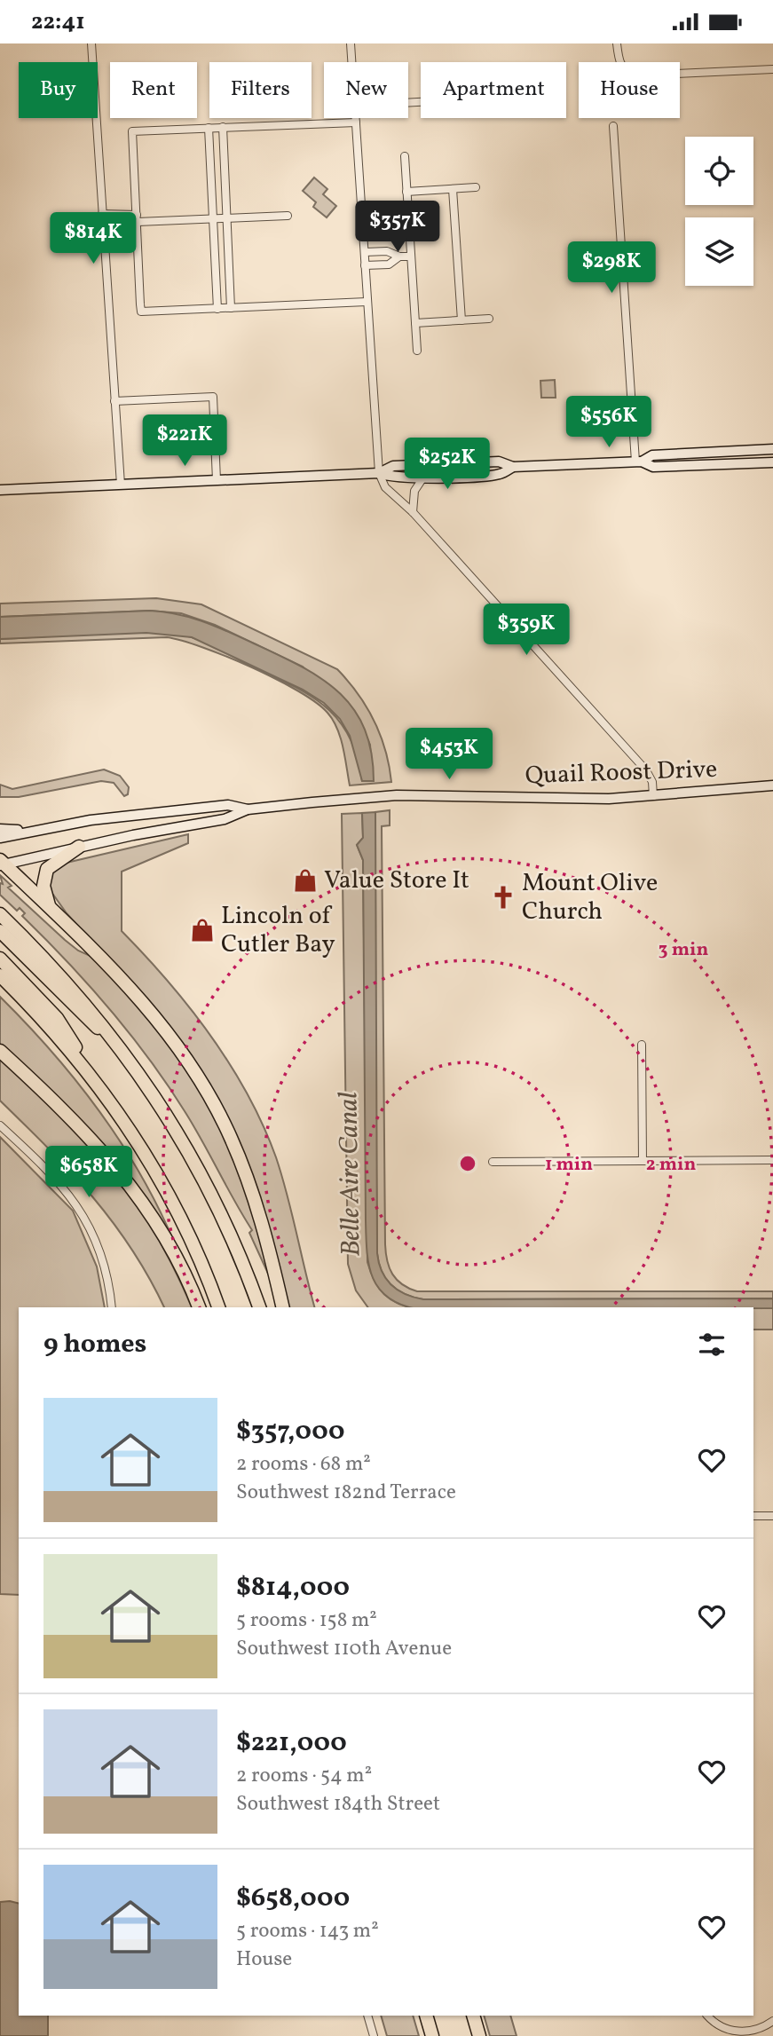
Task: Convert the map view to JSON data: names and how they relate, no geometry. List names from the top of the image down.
{
  "streets": {
    "main road": ["Quail Roost Drive"]
  },
  "water": ["Belle Aire Canal"],
  "places": {
    "shop": ["Value Store It", "Lincoln of Cutler Bay"],
    "church": ["Mount Olive Church"]
  },
  "page": {
    "status": "22:41",
    "chip": [
      "Buy",
      "Rent",
      "Filters",
      "New",
      "Apartment",
      "House"
    ],
    "price": [
      "$357K",
      "$814K",
      "$298K",
      "$556K",
      "$221K",
      "$252K",
      "$359K",
      "$453K",
      "$658K"
    ],
    "heading": "9 homes",
    "list": [
      {
        "name": "$357,000",
        "note": "2 rooms · 68 m² · Southwest 182nd Terrace"
      },
      {
        "name": "$814,000",
        "note": "5 rooms · 158 m² · Southwest 110th Avenue"
      },
      {
        "name": "$221,000",
        "note": "2 rooms · 54 m² · Southwest 184th Street"
      },
      {
        "name": "$658,000",
        "note": "5 rooms · 143 m² · House"
      }
    ]
  },
  "rings": ["3 min", "1 min", "2 min"]
}
